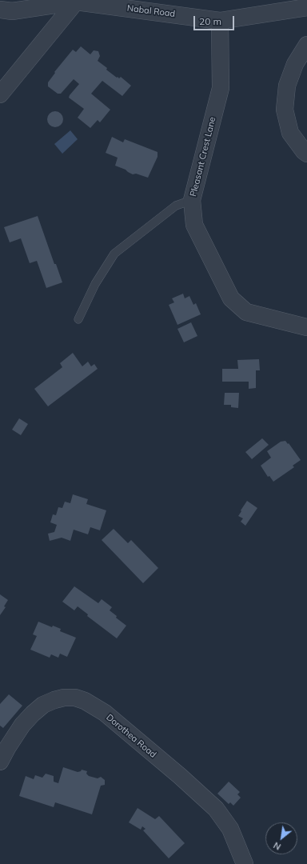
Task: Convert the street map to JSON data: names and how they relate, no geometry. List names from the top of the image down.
{
  "streets": {
    "street": ["Nabal Road", "Pleasant Crest Lane", "Dorothea Road"]
  },
  "crossings": [
    ["Nabal Road", "Pleasant Crest Lane"]
  ],
  "scale_bar": "20 m",
  "north": "bottom left"
}
